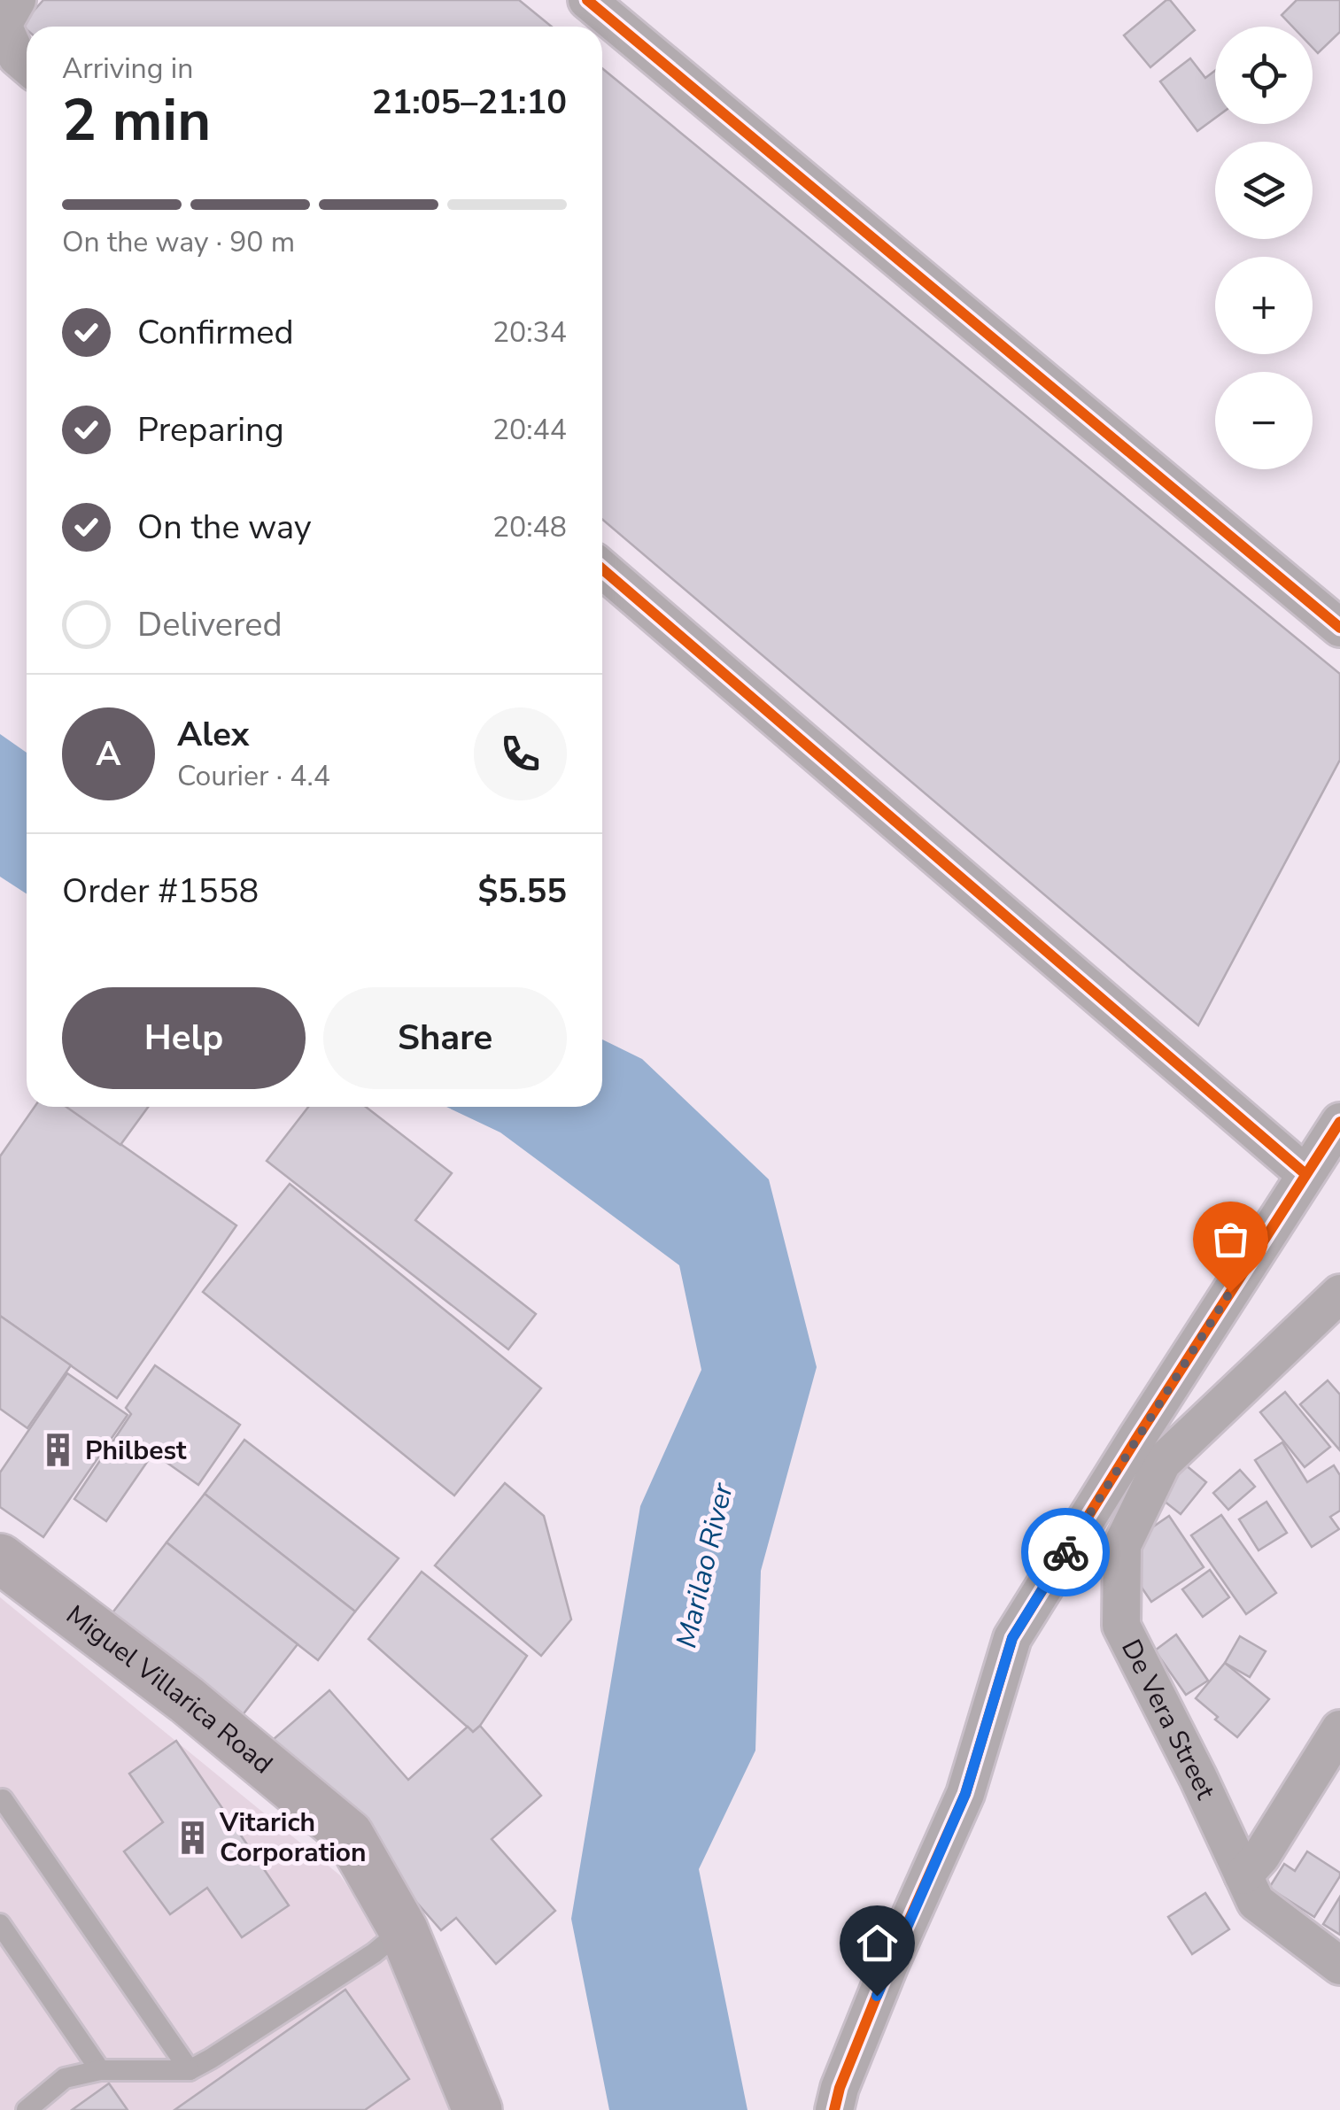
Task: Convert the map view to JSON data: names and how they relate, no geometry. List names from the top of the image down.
{
  "streets": {
    "main road": ["Miguel Villarica Road"],
    "street": ["De Vera Street"]
  },
  "water": ["Marilao River"],
  "places": {
    "building": ["Philbest", "Vitarich Corporation"]
  },
  "page": {
    "map_buttons": ["+", "−"],
    "heading": ["2 min", "Arriving in", "21:05–21:10"],
    "panel": [
      "Alex",
      "Courier · 4.4",
      "Order #1558",
      "$5.55"
    ],
    "bar": "On the way · 90 m",
    "list": [
      ["Confirmed", "20:34"],
      ["Preparing", "20:44"],
      ["On the way", "20:48"],
      "Delivered"
    ],
    "round": "A",
    "buttons": ["Help", "Share"]
  }
}
